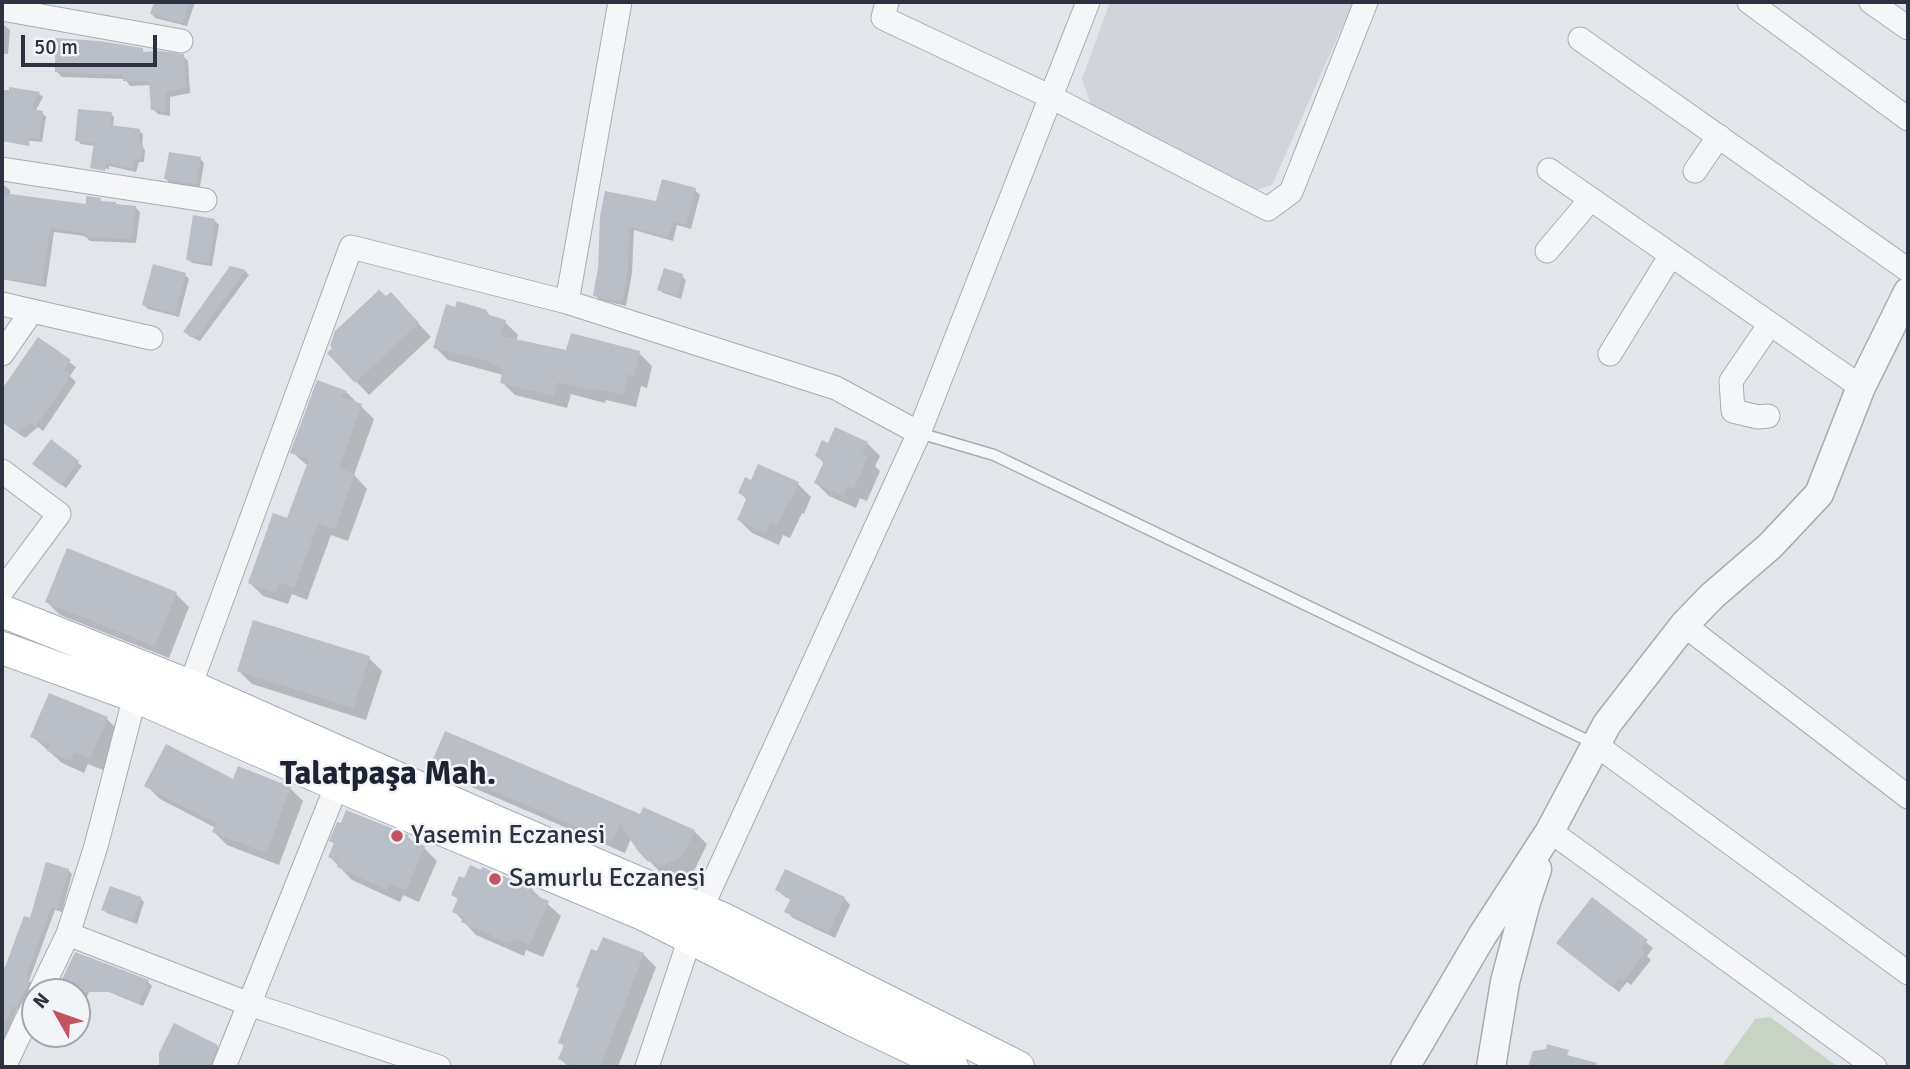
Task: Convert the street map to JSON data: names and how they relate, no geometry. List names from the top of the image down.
{
  "districts": ["Talatpaşa Mah."],
  "places": ["Yasemin Eczanesi", "Samurlu Eczanesi"],
  "scale_bar": "50 m",
  "north": "top left"
}
